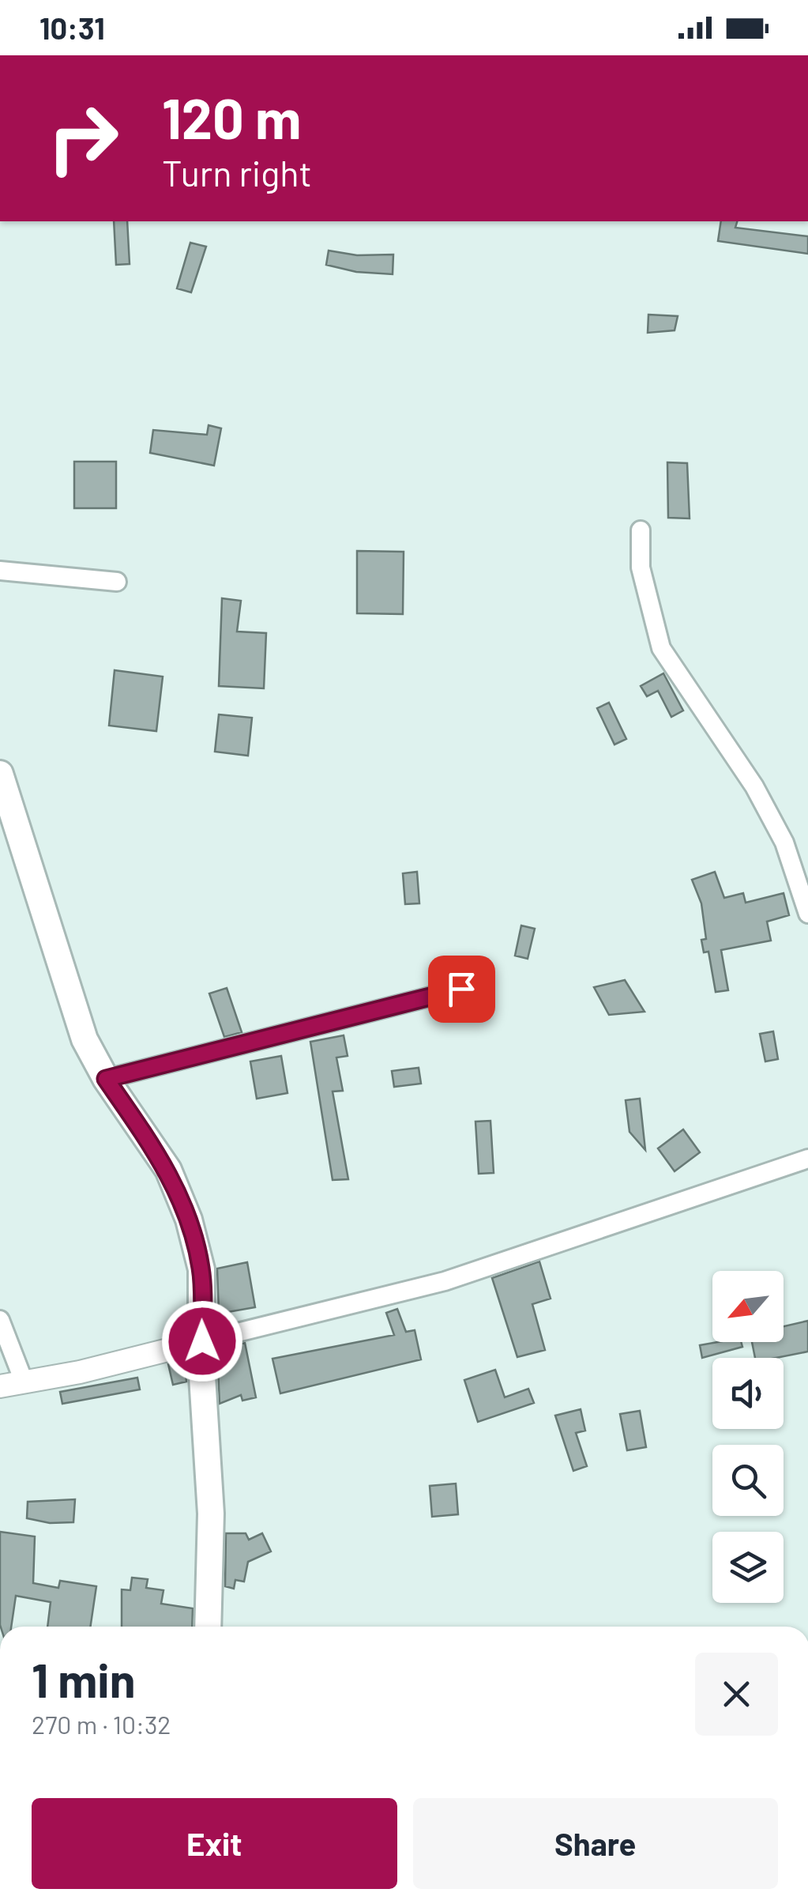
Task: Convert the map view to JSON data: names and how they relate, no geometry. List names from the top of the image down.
{
  "north": "bottom left",
  "page": {
    "status": "10:31",
    "turn": ["120 m", "Turn right"],
    "heading": ["1 min", "270 m · 10:32"],
    "buttons": ["Exit", "Share"]
  }
}
